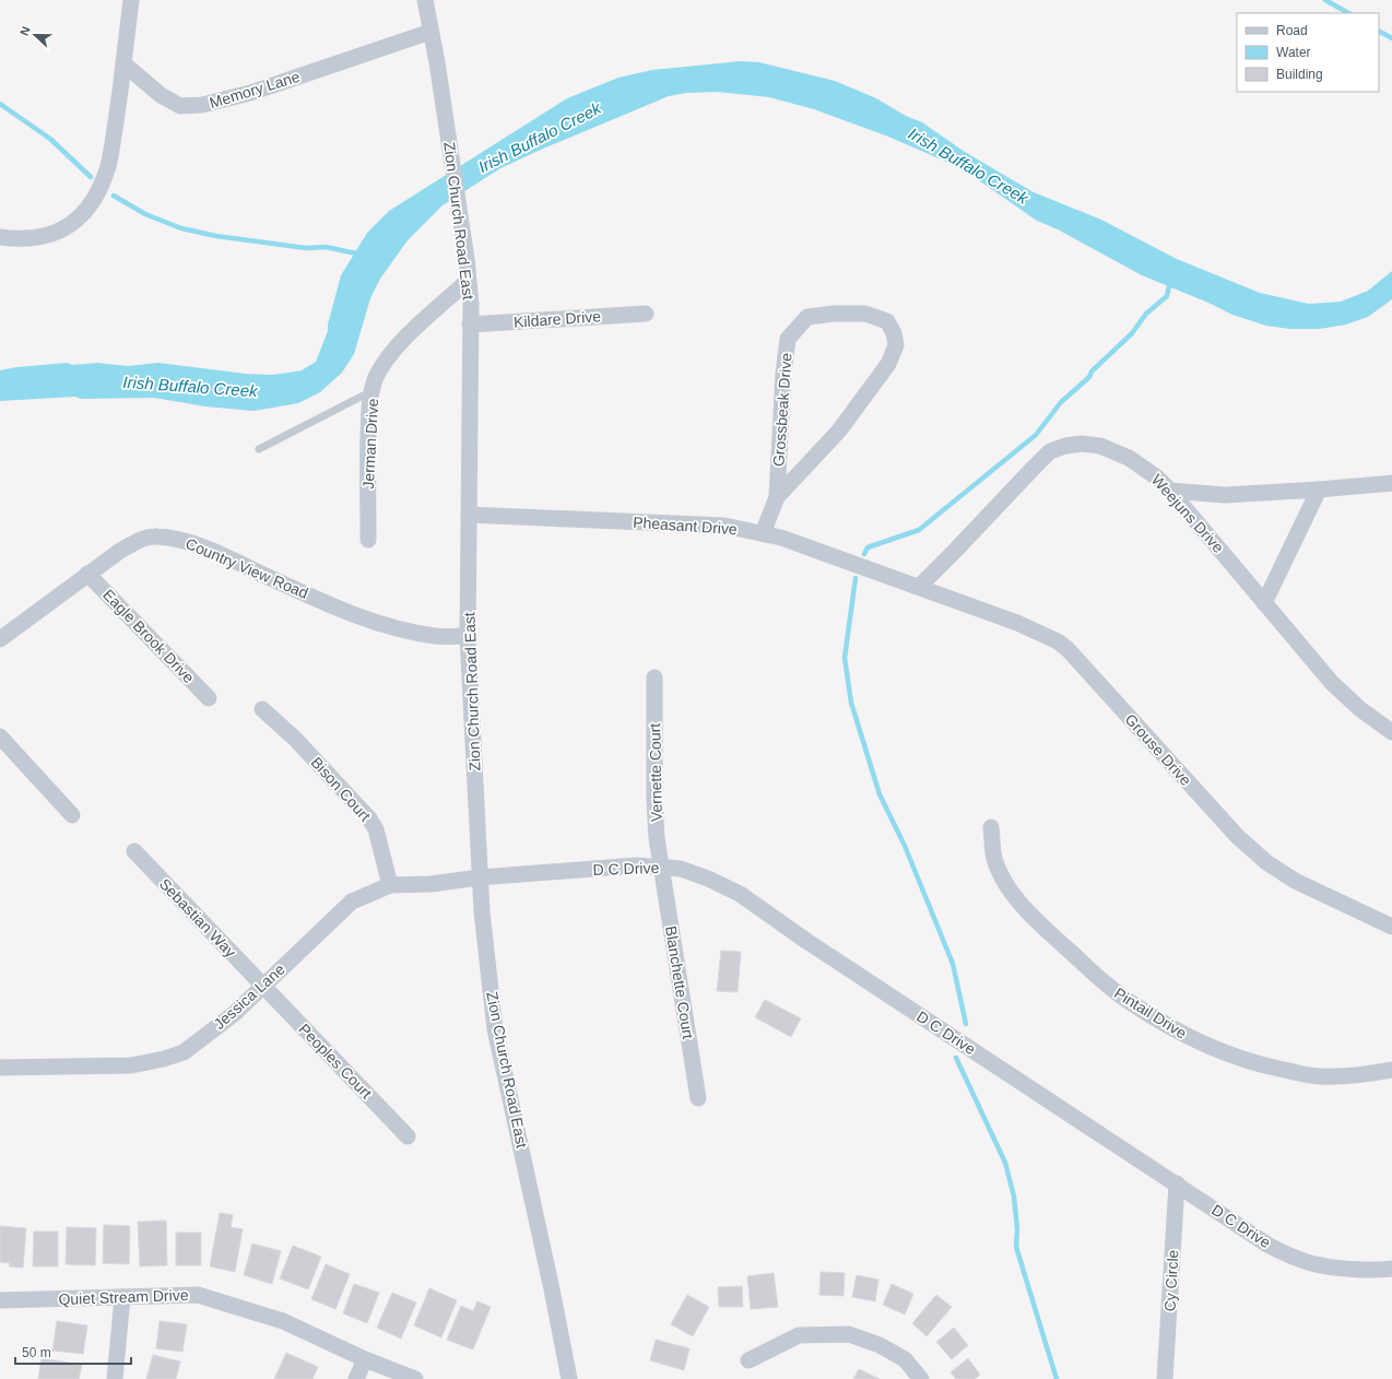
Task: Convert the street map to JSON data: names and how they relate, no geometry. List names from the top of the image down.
{
  "streets": {
    "street": [
      "Memory Lane",
      "Zion Church Road East",
      "Kildare Drive",
      "Grossbeak Drive",
      "Jerman Drive",
      "Weejuns Drive",
      "Pheasant Drive",
      "Country View Road",
      "Eagle Brook Drive",
      "Grouse Drive",
      "Vernette Court",
      "Bison Court",
      "D C Drive",
      "Sebastian Way",
      "Blanchette Court",
      "Jessica Lane",
      "Pintail Drive",
      "Peoples Court",
      "Cy Circle",
      "Quiet Stream Drive"
    ]
  },
  "crossings": [
    ["Memory Lane", "Zion Church Road East"],
    ["Zion Church Road East", "Kildare Drive"],
    ["Zion Church Road East", "Jerman Drive"],
    ["Zion Church Road East", "Pheasant Drive"],
    ["Zion Church Road East", "Country View Road"],
    ["Zion Church Road East", "D C Drive"],
    ["Zion Church Road East", "Jessica Lane"],
    ["Grossbeak Drive", "Pheasant Drive"],
    ["Weejuns Drive", "Pheasant Drive"],
    ["Weejuns Drive", "Grouse Drive"],
    ["Pheasant Drive", "Grouse Drive"],
    ["Country View Road", "Eagle Brook Drive"],
    ["Vernette Court", "D C Drive"],
    ["Vernette Court", "Blanchette Court"],
    ["Bison Court", "Jessica Lane"],
    ["D C Drive", "Blanchette Court"],
    ["D C Drive", "Jessica Lane"],
    ["D C Drive", "Cy Circle"],
    ["Sebastian Way", "Jessica Lane"],
    ["Sebastian Way", "Peoples Court"],
    ["Jessica Lane", "Peoples Court"]
  ],
  "water": ["Irish Buffalo Creek"],
  "legend": ["Road", "Water", "Building"],
  "scale_bar": "50 m",
  "north": "left"
}
